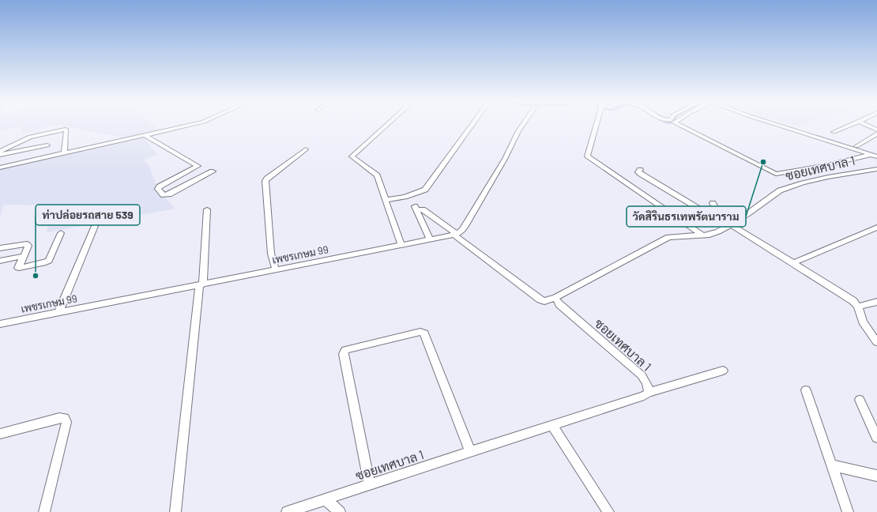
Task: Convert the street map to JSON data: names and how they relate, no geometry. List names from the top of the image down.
{
  "streets": {
    "street": ["ซอยเทศบาล 1", "เพชรเกษม 99"]
  },
  "places": ["วัดสิรินธรเทพรัตนาราม", "ท่าปล่อยรถสาย 539"]
}
